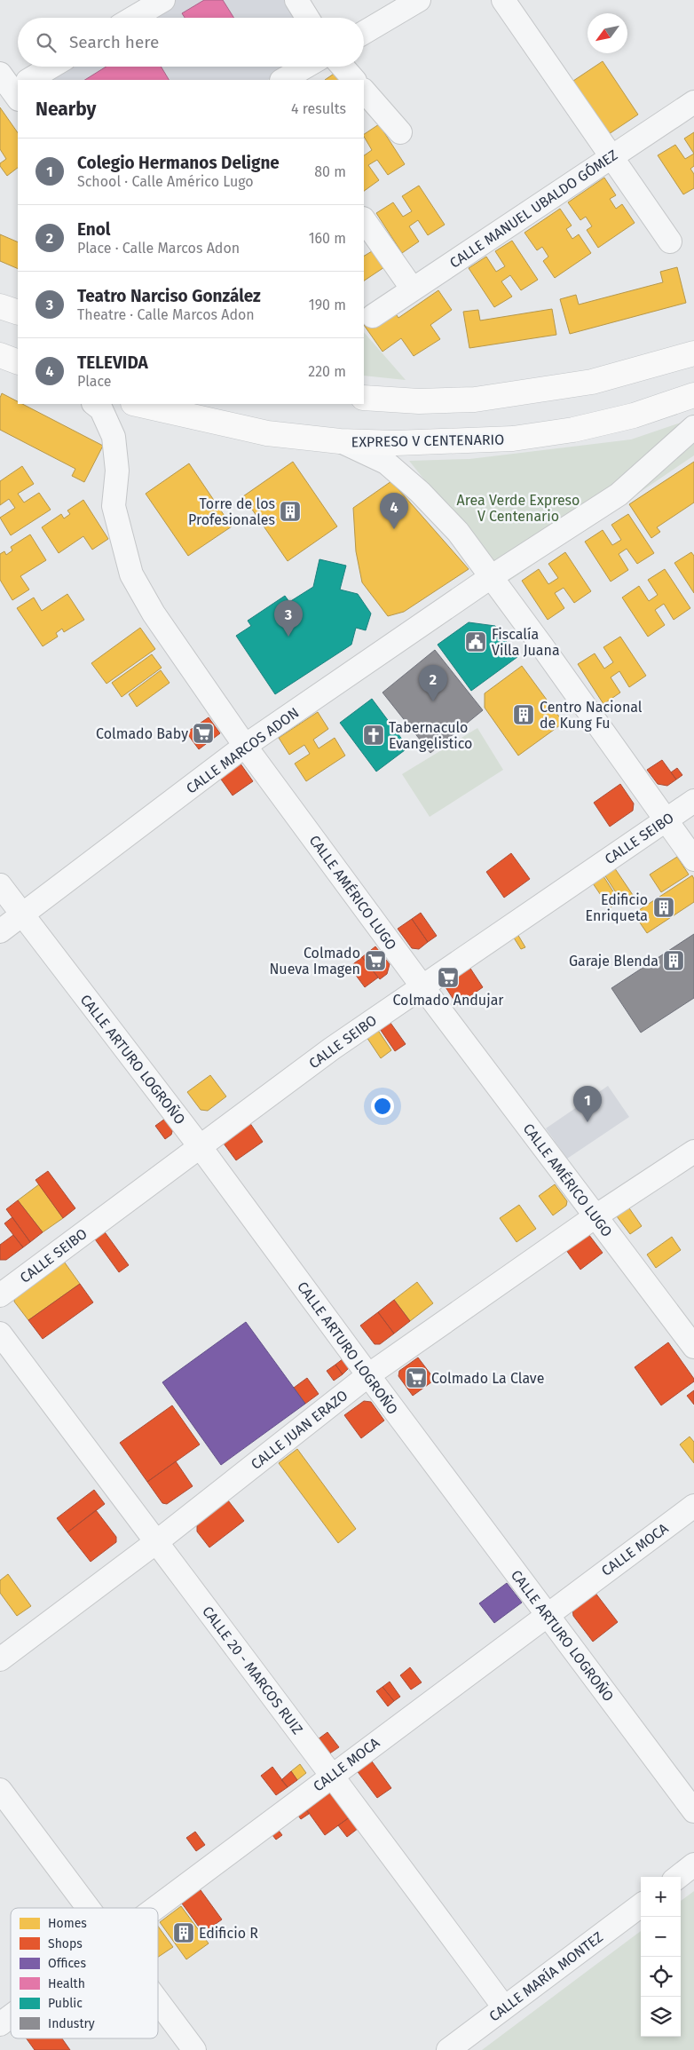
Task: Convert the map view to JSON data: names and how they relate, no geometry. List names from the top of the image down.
{
  "streets": {
    "main road": ["EXPRESO V CENTENARIO"],
    "street": [
      "CALLE MANUEL UBALDO GÓMEZ",
      "CALLE MARCOS ADON",
      "CALLE SEIBO",
      "CALLE AMÉRICO LUGO",
      "CALLE ARTURO LOGROÑO",
      "CALLE JUAN ERAZO",
      "CALLE MOCA",
      "CALLE 20 - MARCOS RUIZ",
      "CALLE MARÍA MONTEZ"
    ]
  },
  "crossings": [
    ["CALLE MARCOS ADON", "CALLE AMÉRICO LUGO"],
    ["CALLE MARCOS ADON", "CALLE ARTURO LOGROÑO"],
    ["CALLE SEIBO", "CALLE AMÉRICO LUGO"],
    ["CALLE SEIBO", "CALLE ARTURO LOGROÑO"],
    ["CALLE AMÉRICO LUGO", "CALLE JUAN ERAZO"],
    ["CALLE ARTURO LOGROÑO", "CALLE JUAN ERAZO"],
    ["CALLE ARTURO LOGROÑO", "CALLE MOCA"],
    ["CALLE JUAN ERAZO", "CALLE 20 - MARCOS RUIZ"],
    ["CALLE MOCA", "CALLE 20 - MARCOS RUIZ"],
    ["CALLE 20 - MARCOS RUIZ", "CALLE MARÍA MONTEZ"]
  ],
  "parks": ["Area Verde Expreso V Centenario"],
  "places": {
    "building": [
      "Torre de los Profesionales",
      "Centro Nacional de Kung Fu",
      "Edificio Enriqueta",
      "Garaje Blenda",
      "Edificio R"
    ],
    "public building": ["Fiscalía Villa Juana"],
    "supermarket": [
      "Colmado Baby",
      "Colmado Nueva Imagen",
      "Colmado Andujar",
      "Colmado La Clave"
    ],
    "church": ["Tabernaculo Evangelistico"]
  },
  "legend": [
    "Homes",
    "Shops",
    "Offices",
    "Health",
    "Public",
    "Industry"
  ],
  "north": "bottom left",
  "page": {
    "search": "Search here",
    "heading": ["Nearby", "4 results"],
    "list": [
      {
        "mark": "1",
        "name": "Colegio Hermanos Deligne",
        "note": "School · Calle Américo Lugo",
        "value": "80 m"
      },
      {
        "mark": "2",
        "name": "Enol",
        "note": "Place · Calle Marcos Adon",
        "value": "160 m"
      },
      {
        "mark": "3",
        "name": "Teatro Narciso González",
        "note": "Theatre · Calle Marcos Adon",
        "value": "190 m"
      },
      {
        "mark": "4",
        "name": "TELEVIDA",
        "note": "Place",
        "value": "220 m"
      }
    ],
    "pins": [
      "4",
      "3",
      "2",
      "1"
    ],
    "map_buttons": ["+", "−"]
  }
}
